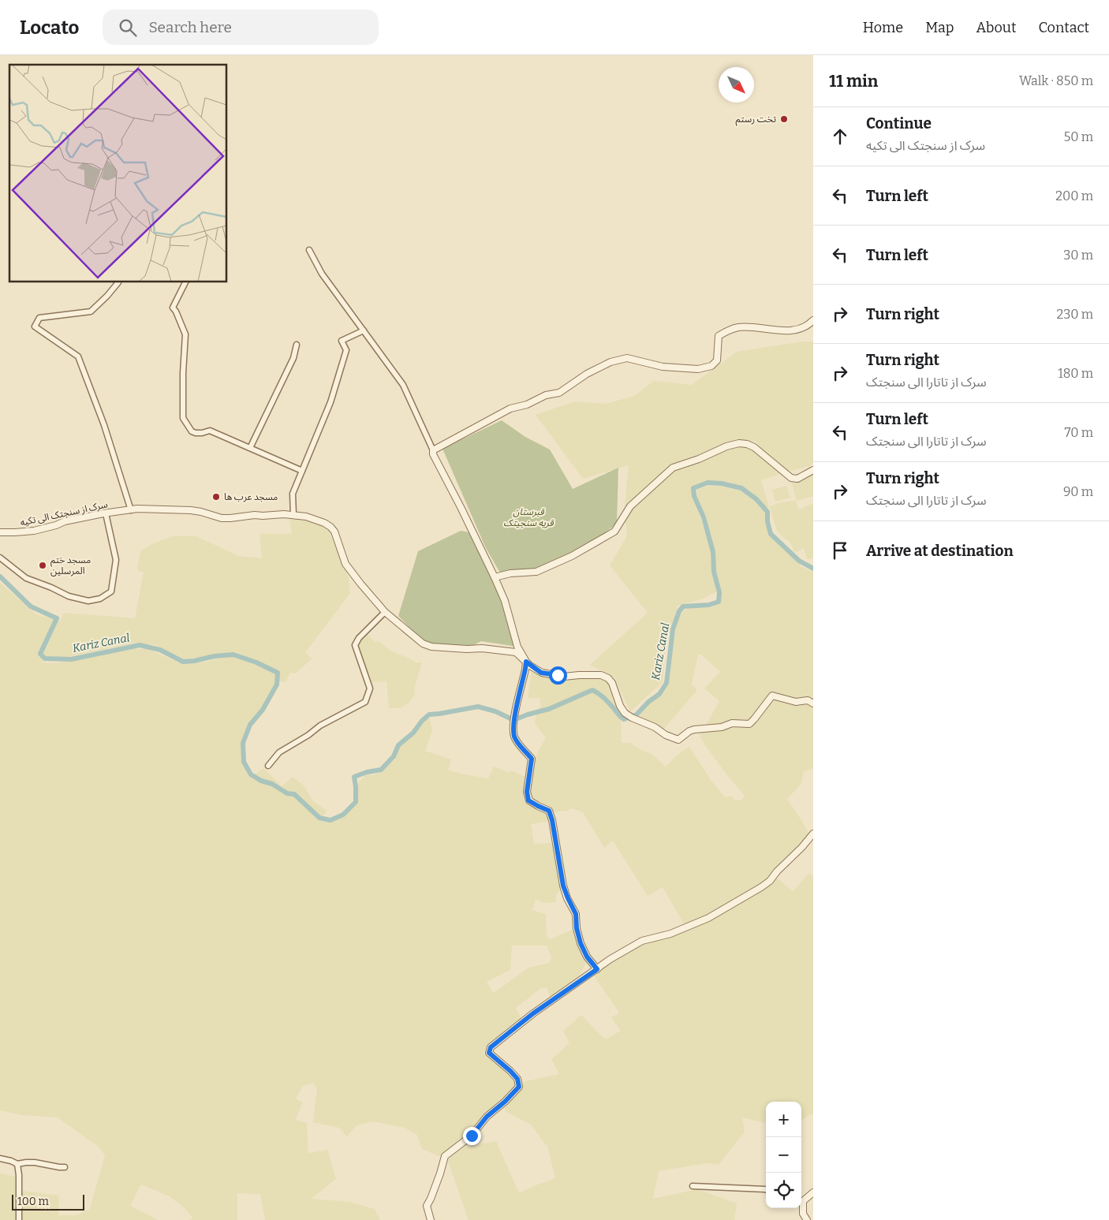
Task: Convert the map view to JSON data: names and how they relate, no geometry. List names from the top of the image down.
{
  "streets": {
    "street": ["سرک از سنجتک الی تکیه"]
  },
  "water": ["Kariz Canal"],
  "parks": ["قبرستان قریه سنجیتک"],
  "places": ["تخت رستم", "مسجد عرب ها", "مسجد ختم المرسلین"],
  "scale_bar": "100 m",
  "north": "bottom right",
  "page": {
    "header": "Locato",
    "search": "Search here",
    "nav": [
      "Home",
      "Map",
      "About",
      "Contact"
    ],
    "heading": ["11 min", "Walk · 850 m"],
    "list": [
      ["Continue", "سرک از سنجتک الی تکیه", "50 m"],
      ["Turn left", "200 m"],
      ["Turn left", "30 m"],
      ["Turn right", "230 m"],
      ["Turn right", "سرک از تاتارا الی سنجتک", "180 m"],
      ["Turn left", "سرک از تاتارا الی سنجتک", "70 m"],
      ["Turn right", "سرک از تاتارا الی سنجتک", "90 m"],
      "Arrive at destination"
    ],
    "map_buttons": ["+", "−"],
    "scale": "100 m"
  }
}
